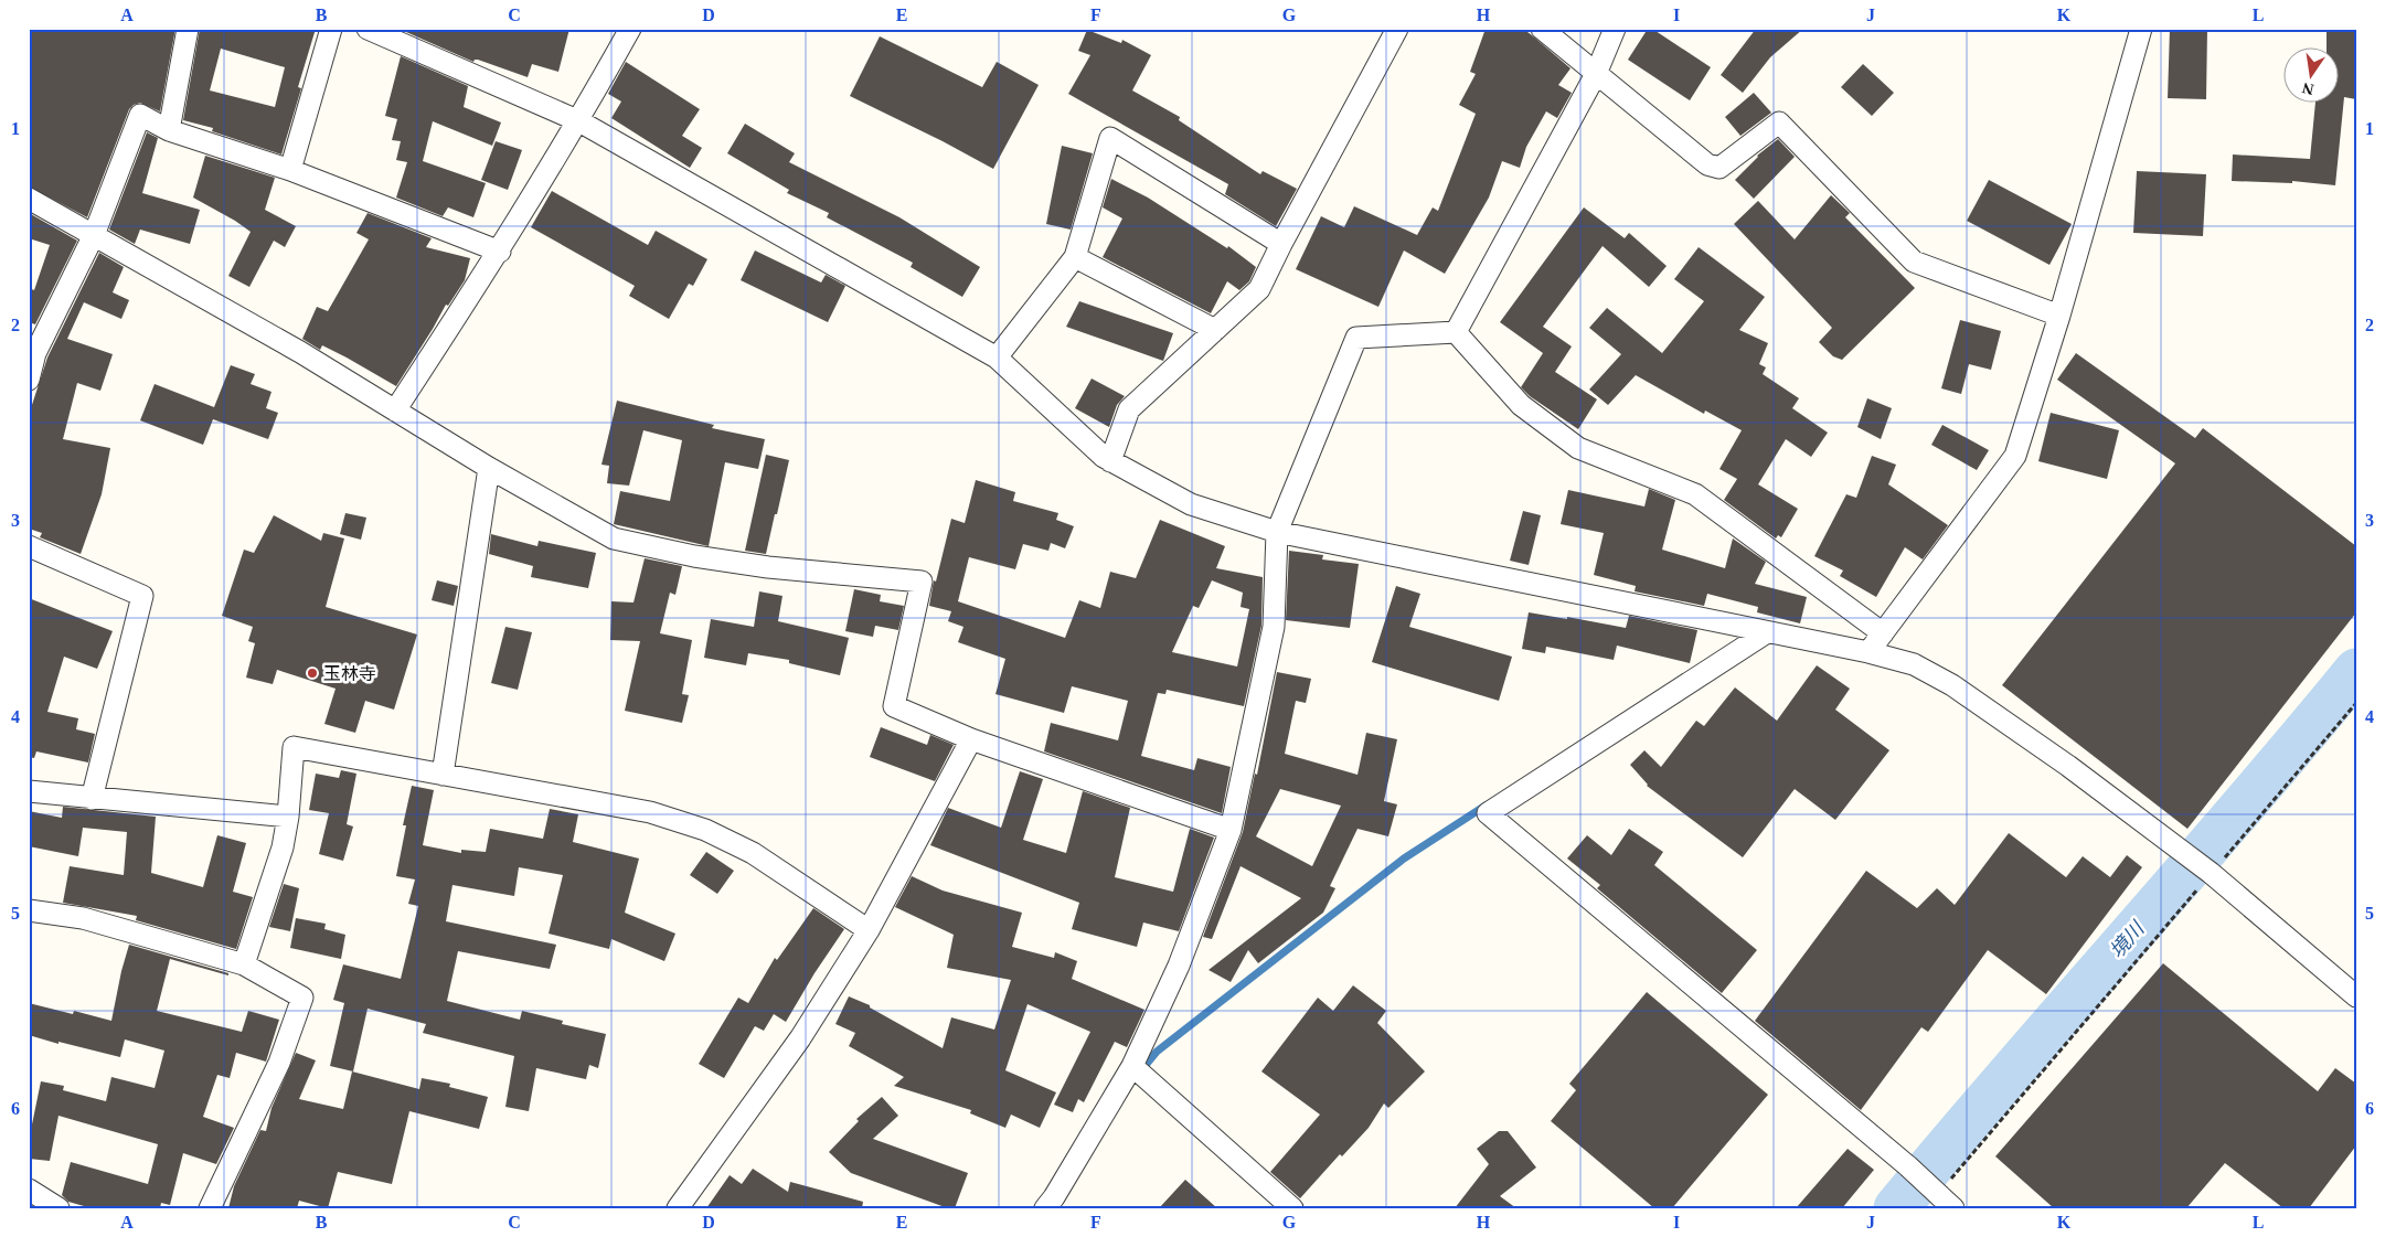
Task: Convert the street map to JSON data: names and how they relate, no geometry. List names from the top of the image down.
{
  "water": ["境川"],
  "places": ["玉林寺"],
  "north": "bottom",
  "grid": {
    "columns": [
      "A",
      "B",
      "C",
      "D",
      "E",
      "F",
      "G",
      "H",
      "I",
      "J",
      "K",
      "L"
    ],
    "rows": [
      "1",
      "2",
      "3",
      "4",
      "5",
      "6"
    ]
  }
}
